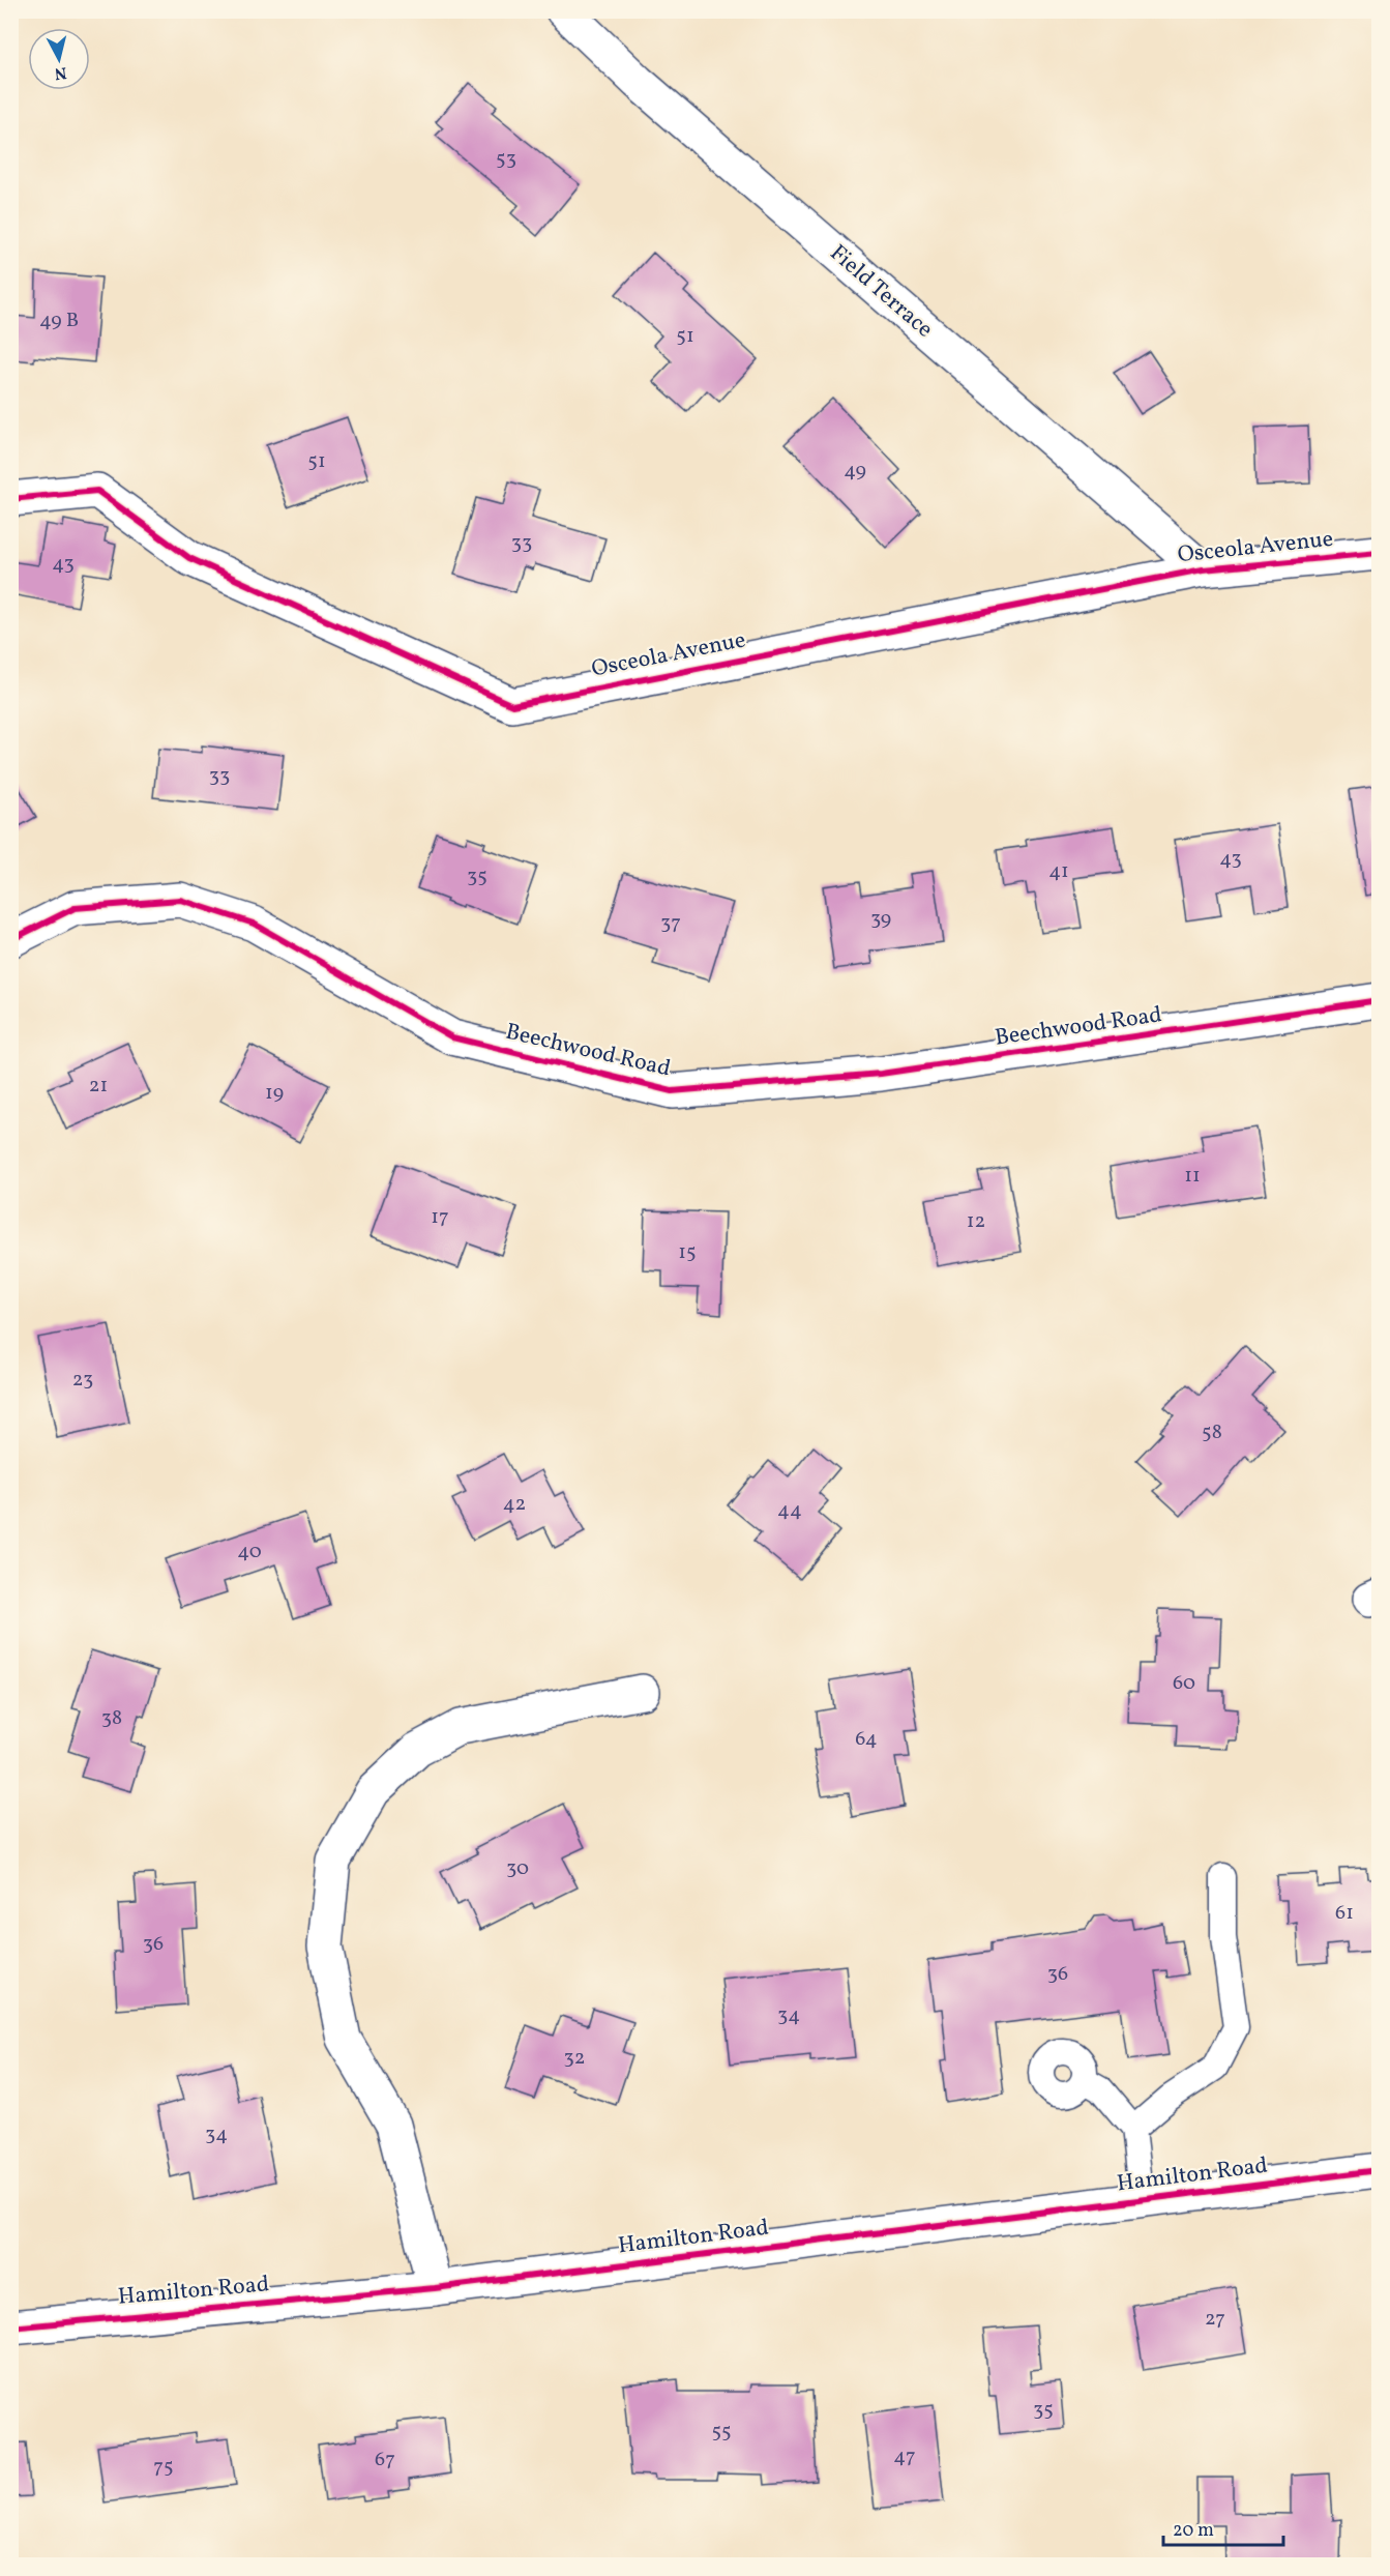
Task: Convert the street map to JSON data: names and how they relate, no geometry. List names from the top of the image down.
{
  "streets": {
    "street": [
      "Field Terrace",
      "Osceola Avenue",
      "Beechwood Road",
      "Hamilton Road"
    ]
  },
  "crossings": [
    ["Field Terrace", "Osceola Avenue"]
  ],
  "house_numbers": [
    "53",
    "49 B",
    "51",
    "51",
    "49",
    "33",
    "43",
    "33",
    "43",
    "41",
    "35",
    "39",
    "37",
    "21",
    "19",
    "11",
    "17",
    "12",
    "15",
    "23",
    "58",
    "42",
    "44",
    "40",
    "60",
    "38",
    "64",
    "30",
    "61",
    "36",
    "36",
    "34",
    "32",
    "34",
    "27",
    "35",
    "55",
    "47",
    "67",
    "75"
  ],
  "scale_bar": "20 m",
  "north": "bottom"
}
